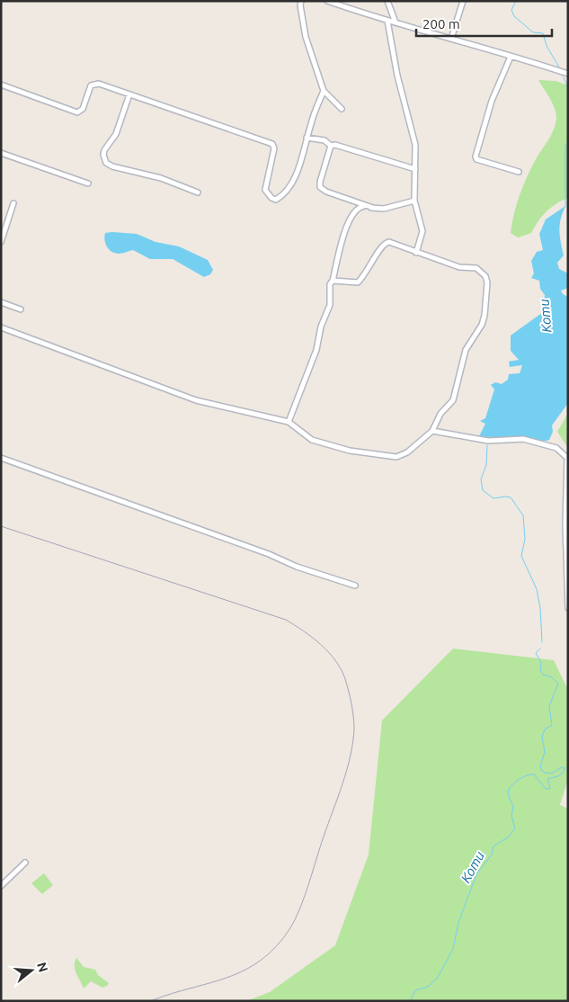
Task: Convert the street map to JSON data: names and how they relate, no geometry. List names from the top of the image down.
{
  "water": ["Komu"],
  "scale_bar": "200 m",
  "north": "right"
}
